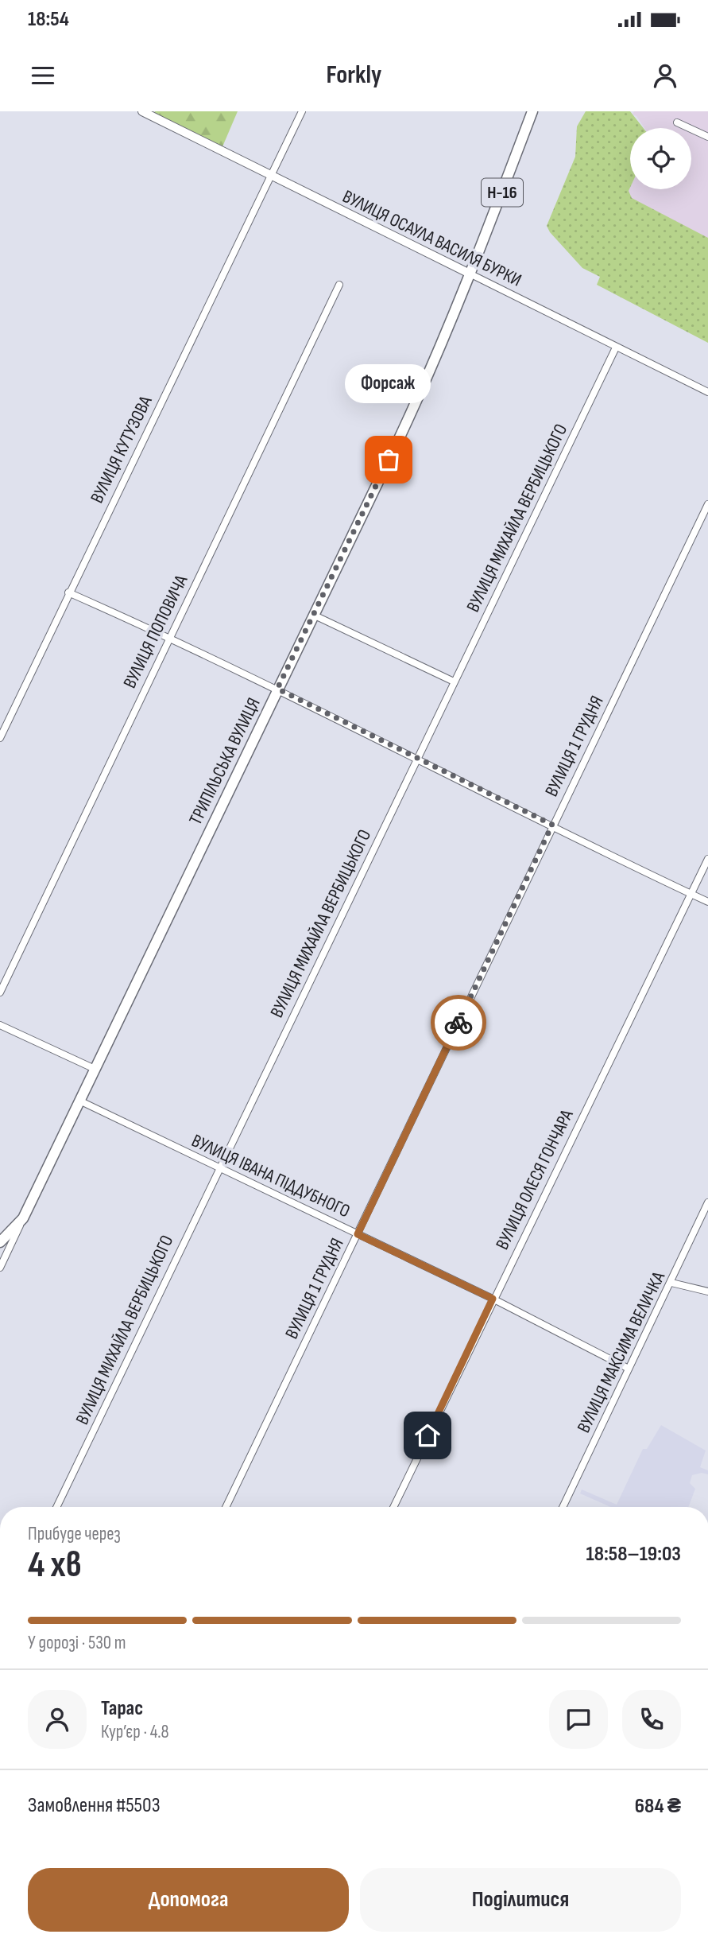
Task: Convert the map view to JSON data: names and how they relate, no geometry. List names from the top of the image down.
{
  "streets": {
    "main road": ["Н-16", "ТРИПІЛЬСЬКА ВУЛИЦЯ"],
    "street": [
      "ВУЛИЦЯ ОСАУЛА ВАСИЛЯ БУРКИ",
      "ВУЛИЦЯ КУТУЗОВА",
      "ВУЛИЦЯ МИХАЙЛА ВЕРБИЦЬКОГО",
      "ВУЛИЦЯ ПОПОВИЧА",
      "ВУЛИЦЯ 1 ГРУДНЯ",
      "ВУЛИЦЯ ІВАНА ПІДДУБНОГО",
      "ВУЛИЦЯ ОЛЕСЯ ГОНЧАРА",
      "ВУЛИЦЯ МАКСИМА ВЕЛИЧКА"
    ]
  },
  "crossings": [
    ["ВУЛИЦЯ ОСАУЛА ВАСИЛЯ БУРКИ", "ВУЛИЦЯ КУТУЗОВА"],
    ["ВУЛИЦЯ ОСАУЛА ВАСИЛЯ БУРКИ", "ВУЛИЦЯ МИХАЙЛА ВЕРБИЦЬКОГО"],
    ["ВУЛИЦЯ ОСАУЛА ВАСИЛЯ БУРКИ", "ТРИПІЛЬСЬКА ВУЛИЦЯ"],
    ["ВУЛИЦЯ МИХАЙЛА ВЕРБИЦЬКОГО", "ВУЛИЦЯ ІВАНА ПІДДУБНОГО"],
    ["ВУЛИЦЯ 1 ГРУДНЯ", "ВУЛИЦЯ ІВАНА ПІДДУБНОГО"],
    ["ТРИПІЛЬСЬКА ВУЛИЦЯ", "ВУЛИЦЯ ІВАНА ПІДДУБНОГО"],
    ["ВУЛИЦЯ ІВАНА ПІДДУБНОГО", "ВУЛИЦЯ ОЛЕСЯ ГОНЧАРА"],
    ["ВУЛИЦЯ ІВАНА ПІДДУБНОГО", "ВУЛИЦЯ МАКСИМА ВЕЛИЧКА"]
  ],
  "places": ["Форсаж"],
  "page": {
    "status": "18:54",
    "header": "Forkly",
    "bubble": "Форсаж",
    "heading": ["4 хв", "Прибуде через", "18:58–19:03"],
    "panel": [
      "Тарас",
      "Кур’єр · 4.8",
      "Замовлення #5503",
      "684 ₴"
    ],
    "bar": "У дорозі · 530 m",
    "buttons": ["Допомога", "Поділитися"]
  }
}
